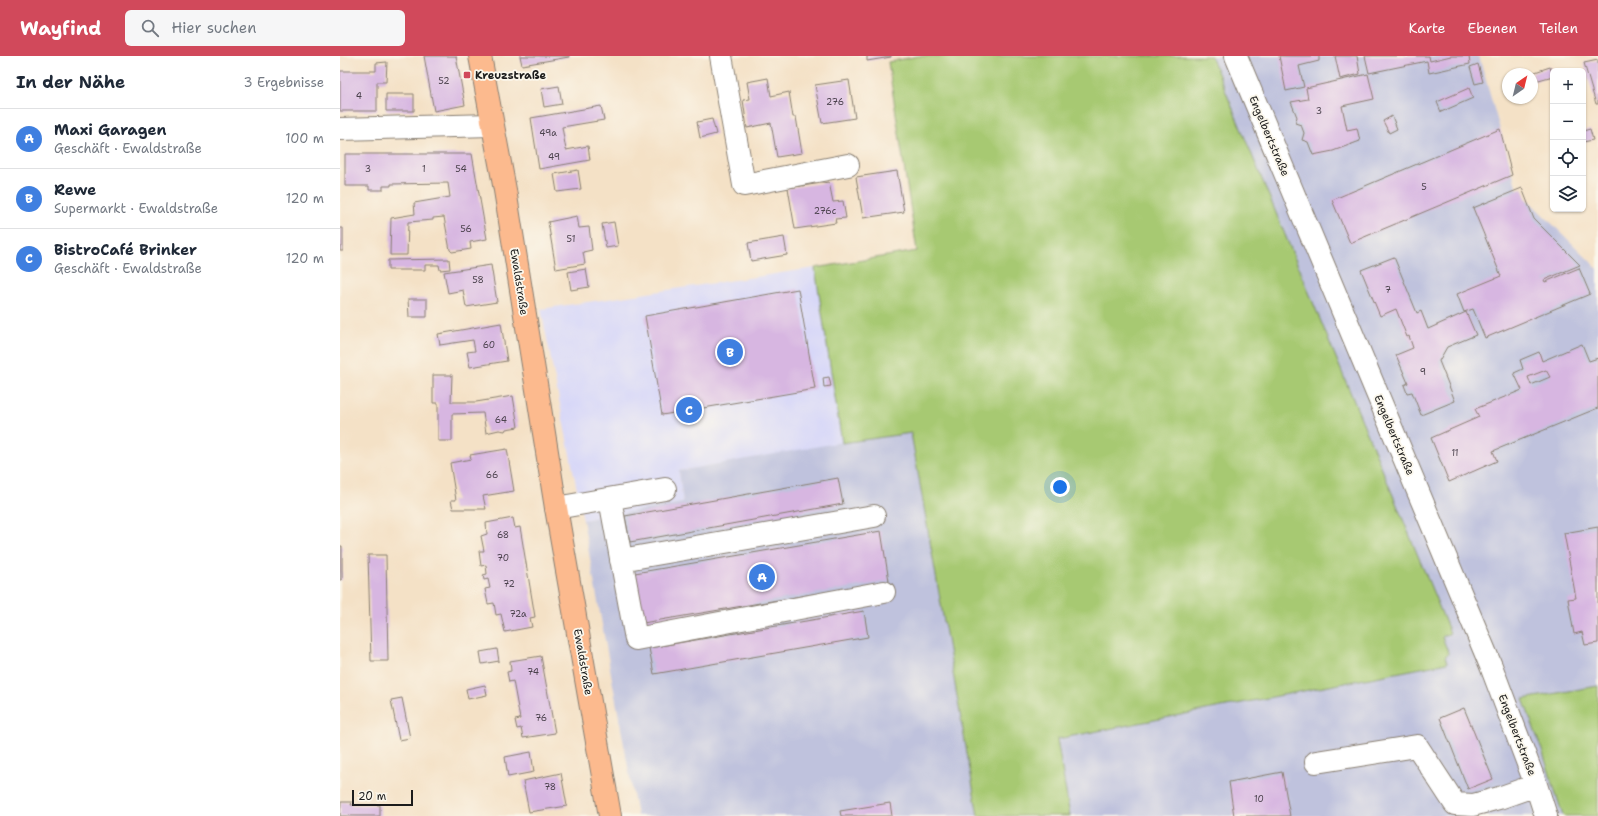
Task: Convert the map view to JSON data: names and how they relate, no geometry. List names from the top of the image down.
{
  "streets": {
    "main road": ["Ewaldstraße"],
    "street": ["Engelbertstraße"]
  },
  "places": {
    "transit": ["Kreuzstraße"]
  },
  "house_numbers": [
    "52",
    "4",
    "276",
    "3",
    "49a",
    "49",
    "3",
    "1",
    "54",
    "5",
    "276c",
    "56",
    "51",
    "58",
    "7",
    "60",
    "9",
    "64",
    "11",
    "66",
    "68",
    "70",
    "72",
    "72a",
    "74",
    "76",
    "78",
    "10"
  ],
  "scale_bar": "20 m",
  "north": "top right",
  "page": {
    "header": "Wayfind",
    "search": "Hier suchen",
    "nav": ["Karte", "Ebenen", "Teilen"],
    "heading": ["In der Nähe", "3 Ergebnisse"],
    "map_buttons": ["+", "−"],
    "list": [
      {
        "mark": "A",
        "name": "Maxi Garagen",
        "note": "Geschäft · Ewaldstraße",
        "value": "100 m"
      },
      {
        "mark": "B",
        "name": "Rewe",
        "note": "Supermarkt · Ewaldstraße",
        "value": "120 m"
      },
      {
        "mark": "C",
        "name": "BistroCafé Brinker",
        "note": "Geschäft · Ewaldstraße",
        "value": "120 m"
      }
    ],
    "pins": ["B", "C", "A"],
    "scale": "20 m"
  }
}
